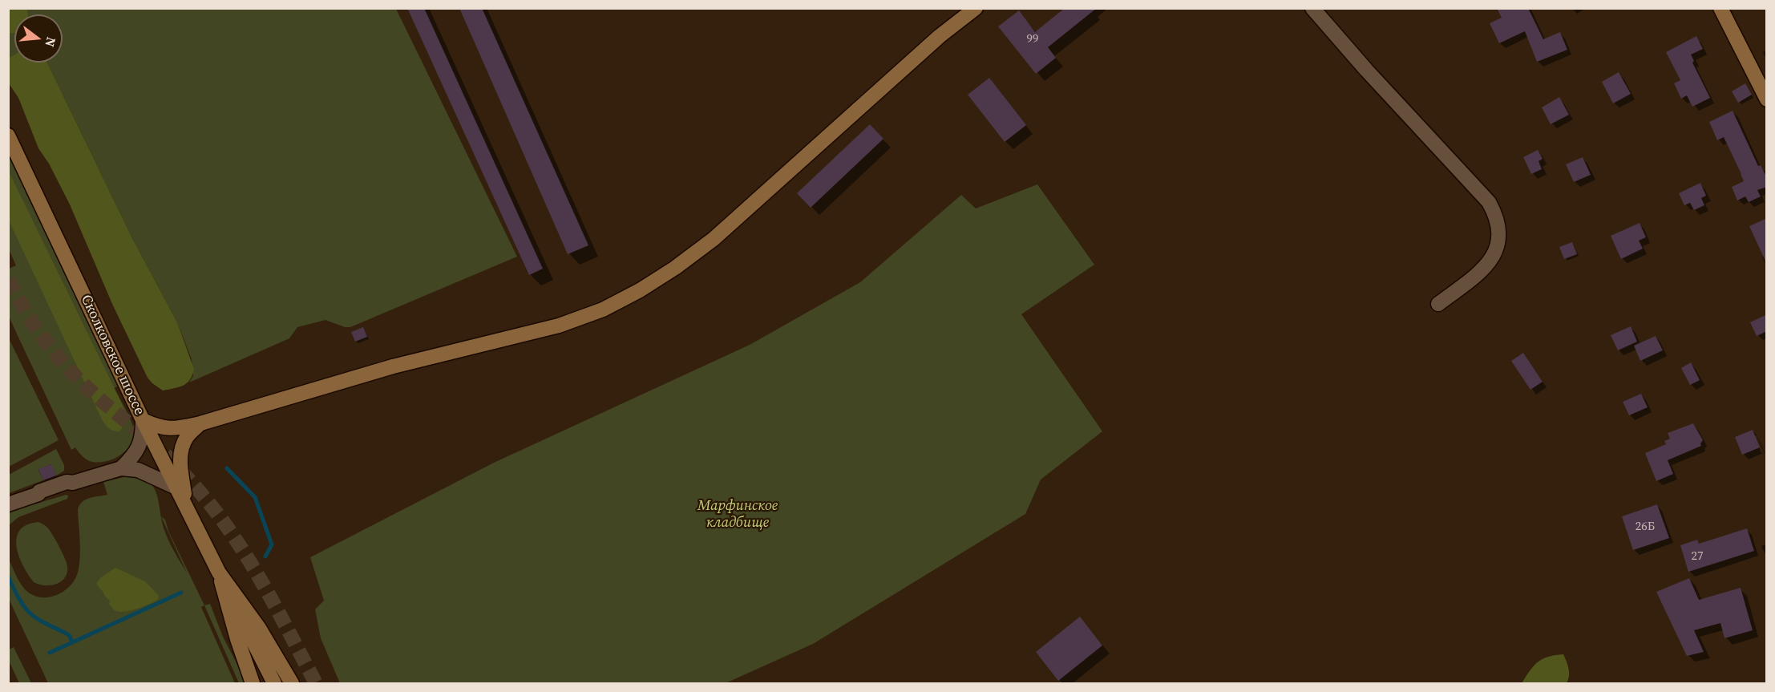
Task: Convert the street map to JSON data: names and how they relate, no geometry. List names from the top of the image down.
{
  "streets": {
    "street": ["Сколковское шоссе"]
  },
  "parks": ["Марфинское кладбище"],
  "house_numbers": ["99", "26Б", "27"],
  "north": "right"
}
